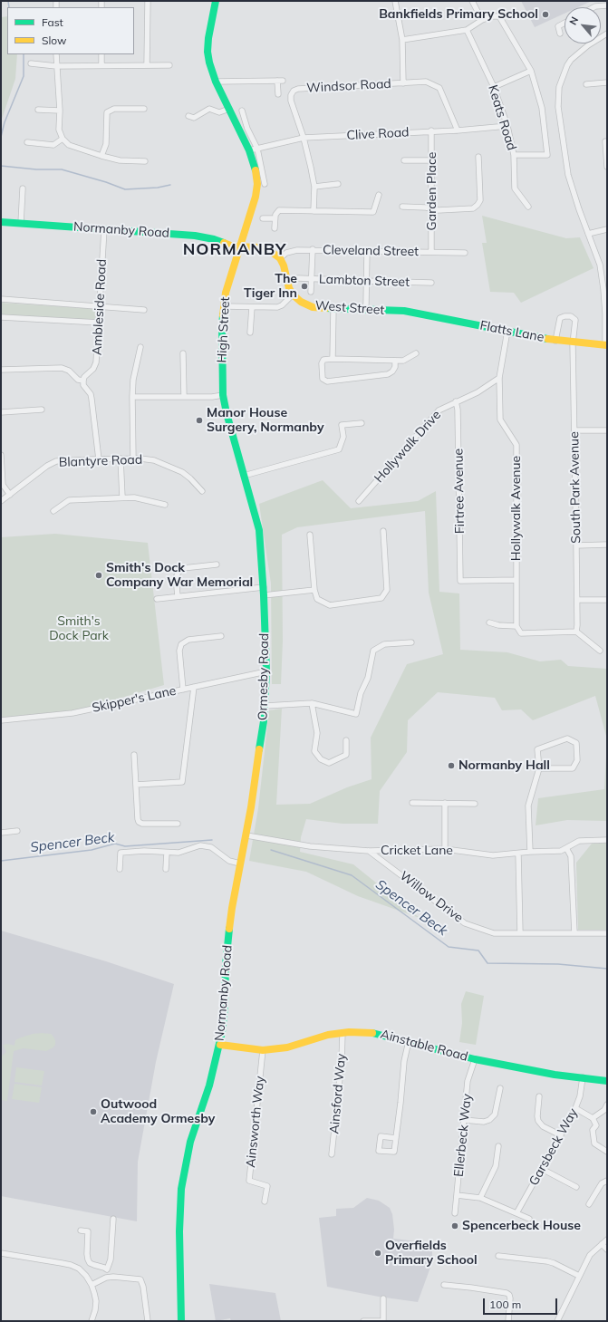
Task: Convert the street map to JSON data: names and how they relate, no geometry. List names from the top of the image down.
{
  "streets": {
    "main road": [
      "Normanby Road",
      "West Street",
      "High Street",
      "Flatts Lane",
      "Ormesby Road",
      "Ainstable Road"
    ],
    "street": [
      "Windsor Road",
      "Keats Road",
      "Clive Road",
      "Garden Place",
      "Cleveland Street",
      "Lambton Street",
      "Ambleside Road",
      "Hollywalk Drive",
      "Blantyre Road",
      "South Park Avenue",
      "Firtree Avenue",
      "Hollywalk Avenue",
      "Skipper's Lane",
      "Cricket Lane",
      "Willow Drive",
      "Ainsford Way",
      "Ainsworth Way",
      "Ellerbeck Way",
      "Garsbeck Way"
    ]
  },
  "crossings": [
    ["Windsor Road", "Clive Road"],
    ["Keats Road", "Clive Road"],
    ["Clive Road", "Garden Place"],
    ["Clive Road", "High Street"],
    ["Garden Place", "Cleveland Street"],
    ["Normanby Road", "Ambleside Road"],
    ["Normanby Road", "High Street"],
    ["Normanby Road", "Ormesby Road"],
    ["Normanby Road", "Cricket Lane"],
    ["Normanby Road", "Ainstable Road"],
    ["West Street", "Flatts Lane"],
    ["High Street", "Ormesby Road"],
    ["Flatts Lane", "South Park Avenue"],
    ["Flatts Lane", "Hollywalk Avenue"],
    ["Hollywalk Drive", "Firtree Avenue"],
    ["Hollywalk Drive", "Hollywalk Avenue"],
    ["Firtree Avenue", "Hollywalk Avenue"],
    ["Ormesby Road", "Skipper's Lane"],
    ["Ormesby Road", "Cricket Lane"],
    ["Cricket Lane", "Willow Drive"],
    ["Ainstable Road", "Ainsford Way"],
    ["Ainstable Road", "Ainsworth Way"],
    ["Ainstable Road", "Ellerbeck Way"],
    ["Ainstable Road", "Garsbeck Way"]
  ],
  "districts": ["NORMANBY"],
  "water": ["Spencer Beck"],
  "parks": ["Smith's Dock Park"],
  "places": [
    "Bankfields Primary School",
    "The Tiger Inn",
    "Manor House Surgery, Normanby",
    "Smith's Dock Company War Memorial",
    "Normanby Hall",
    "Outwood Academy Ormesby",
    "Spencerbeck House",
    "Overfields Primary School"
  ],
  "legend": ["Fast", "Slow"],
  "scale_bar": "100 m",
  "north": "top left"
}
